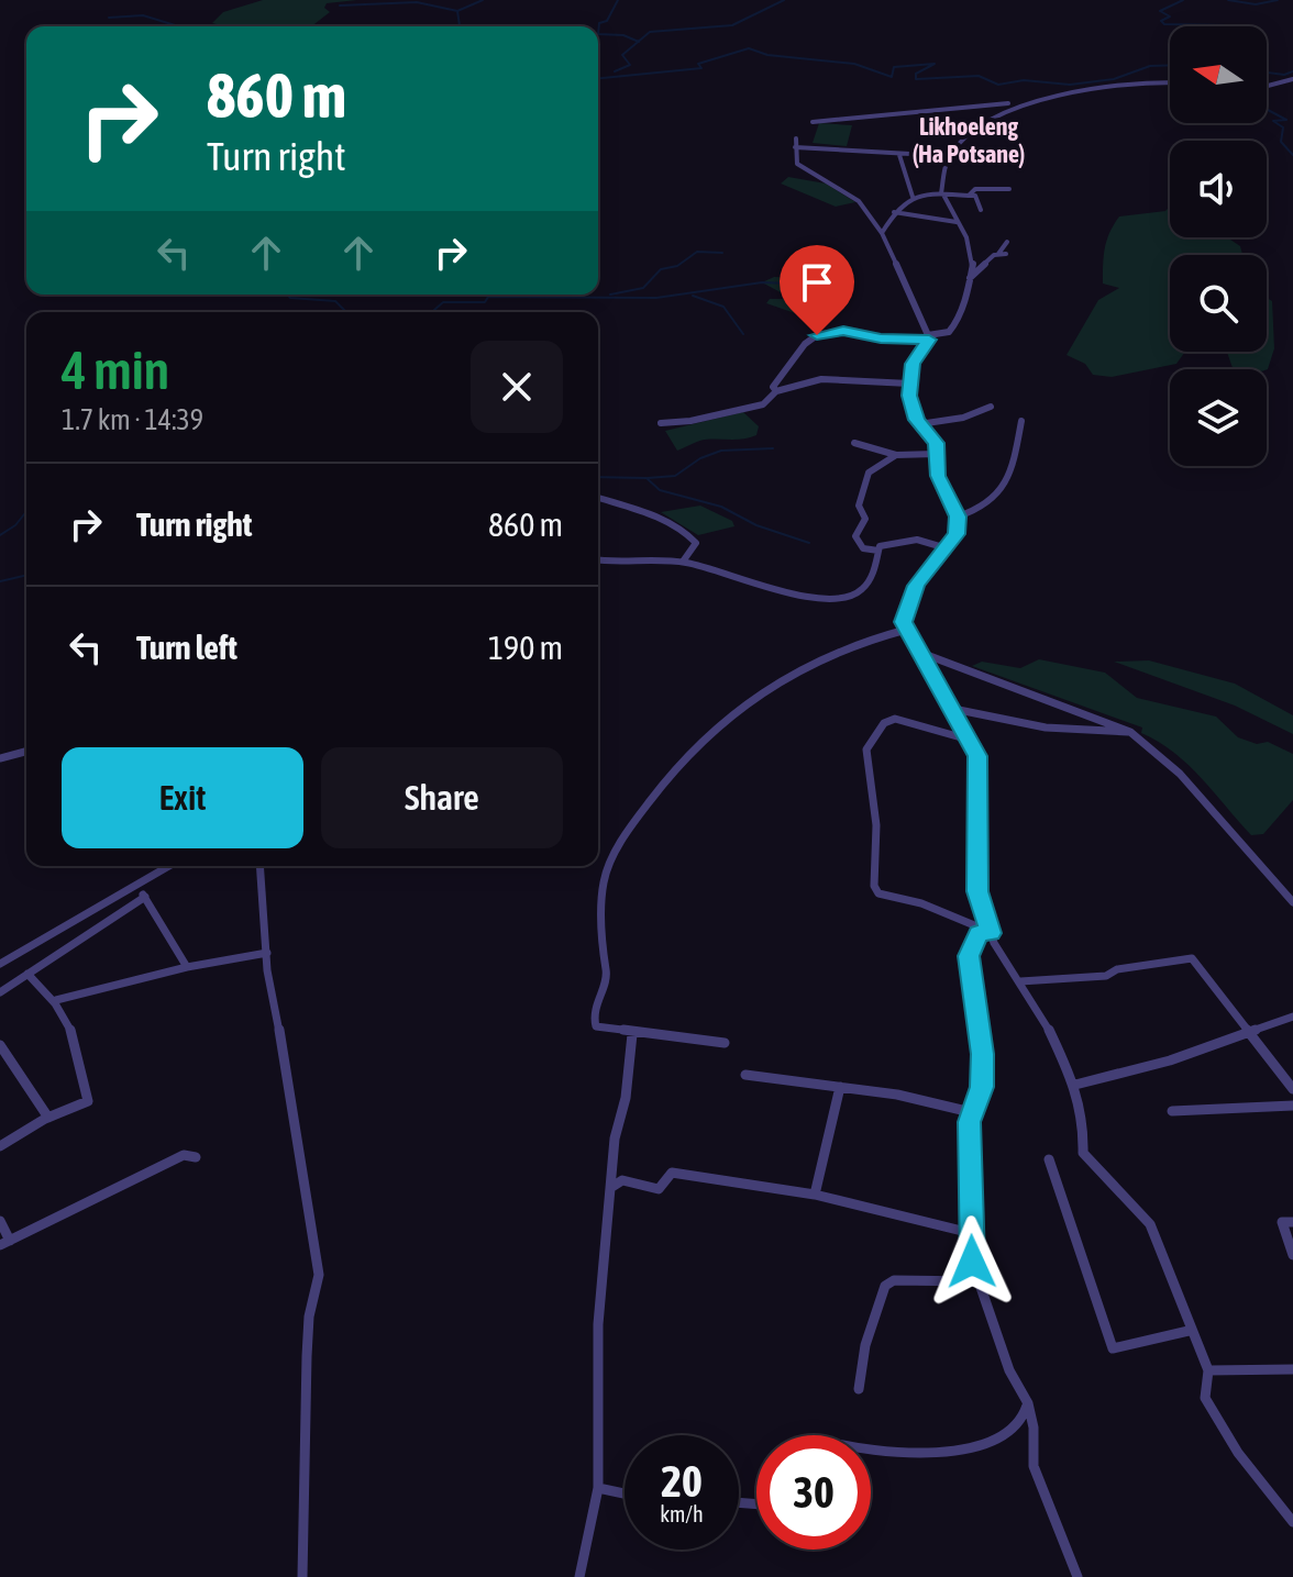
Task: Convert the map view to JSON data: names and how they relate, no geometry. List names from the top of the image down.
{
  "districts": ["Likhoeleng (Ha Potsane)"],
  "north": "left",
  "page": {
    "turn": ["860 m", "Turn right"],
    "heading": ["4 min", "1.7 km · 14:39"],
    "list": [
      {
        "name": "Turn right",
        "value": "860 m"
      },
      {
        "name": "Turn left",
        "value": "190 m"
      }
    ],
    "buttons": ["Exit", "Share"],
    "speed": "20 km/h",
    "limit": "30"
  }
}
